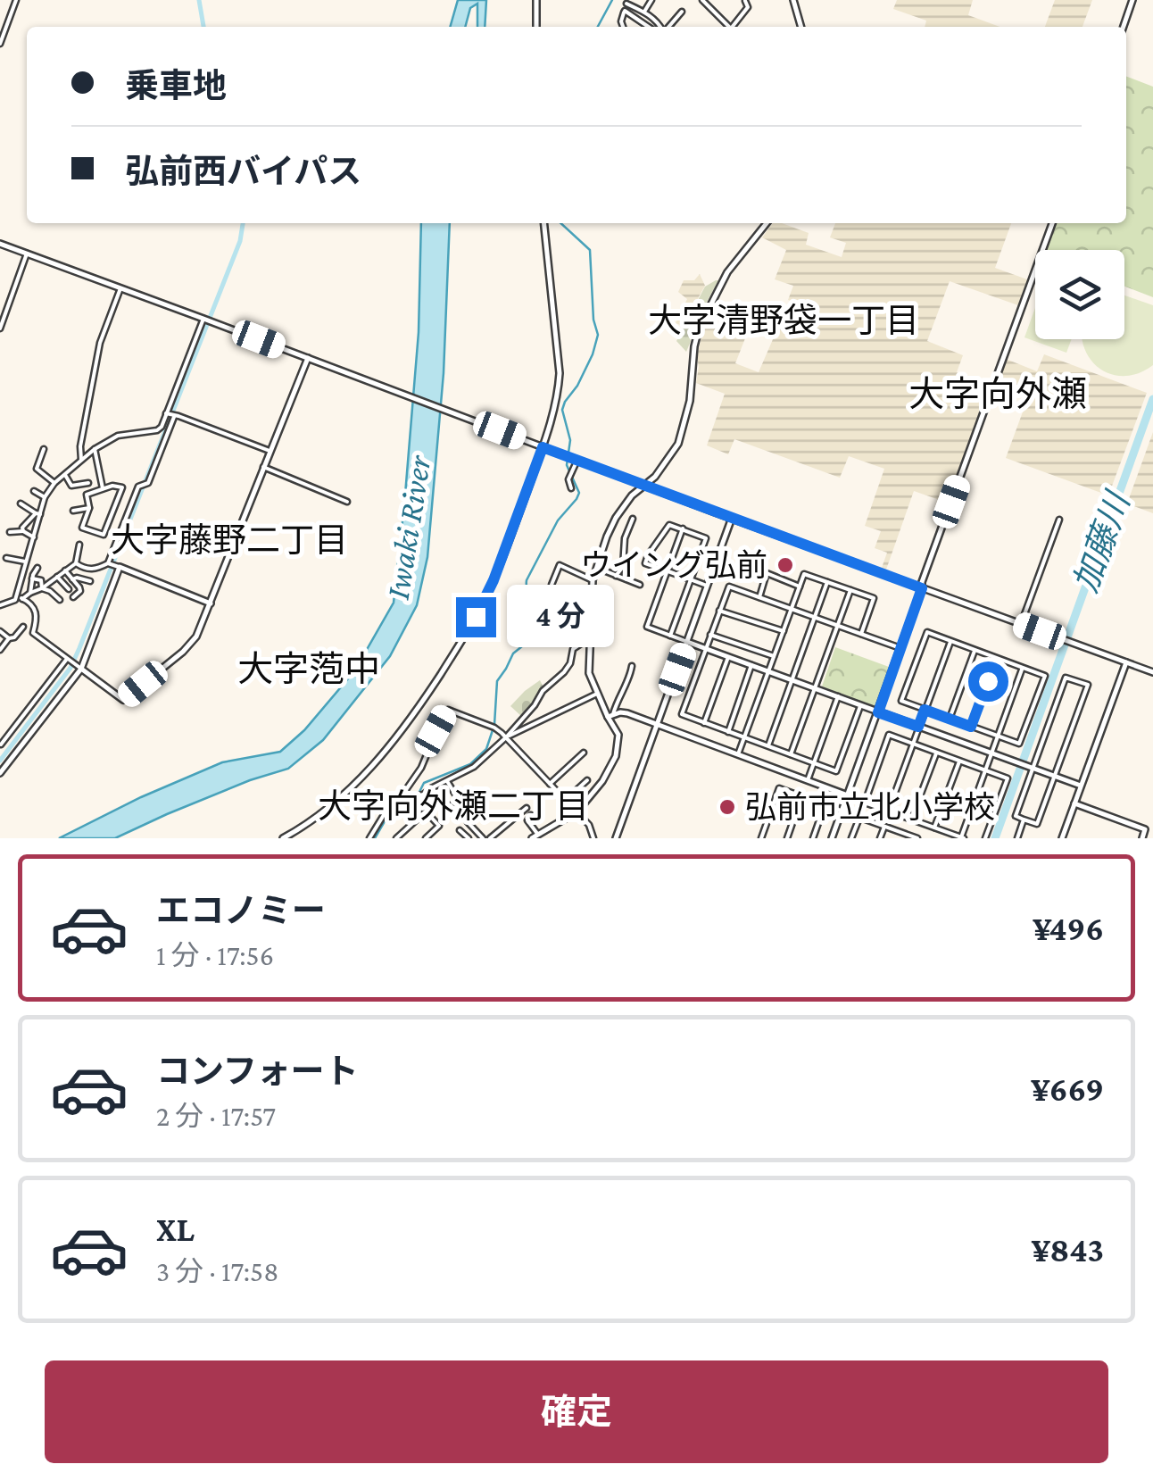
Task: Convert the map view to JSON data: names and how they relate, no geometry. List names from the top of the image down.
{
  "districts": [
    "大字清野袋一丁目",
    "大字向外瀬",
    "大字藤野二丁目",
    "大字萢中",
    "大字向外瀬二丁目"
  ],
  "water": ["Iwaki River", "加藤川"],
  "places": ["ウイング弘前", "弘前市立北小学校"],
  "page": {
    "banner": ["乗車地", "弘前西バイパス"],
    "bubble": "4 分",
    "list": [
      {
        "name": "エコノミー",
        "note": "1 分 · 17:56",
        "value": "¥496"
      },
      {
        "name": "コンフォート",
        "note": "2 分 · 17:57",
        "value": "¥669"
      },
      {
        "name": "XL",
        "note": "3 分 · 17:58",
        "value": "¥843"
      }
    ],
    "buttons": "確定"
  }
}
